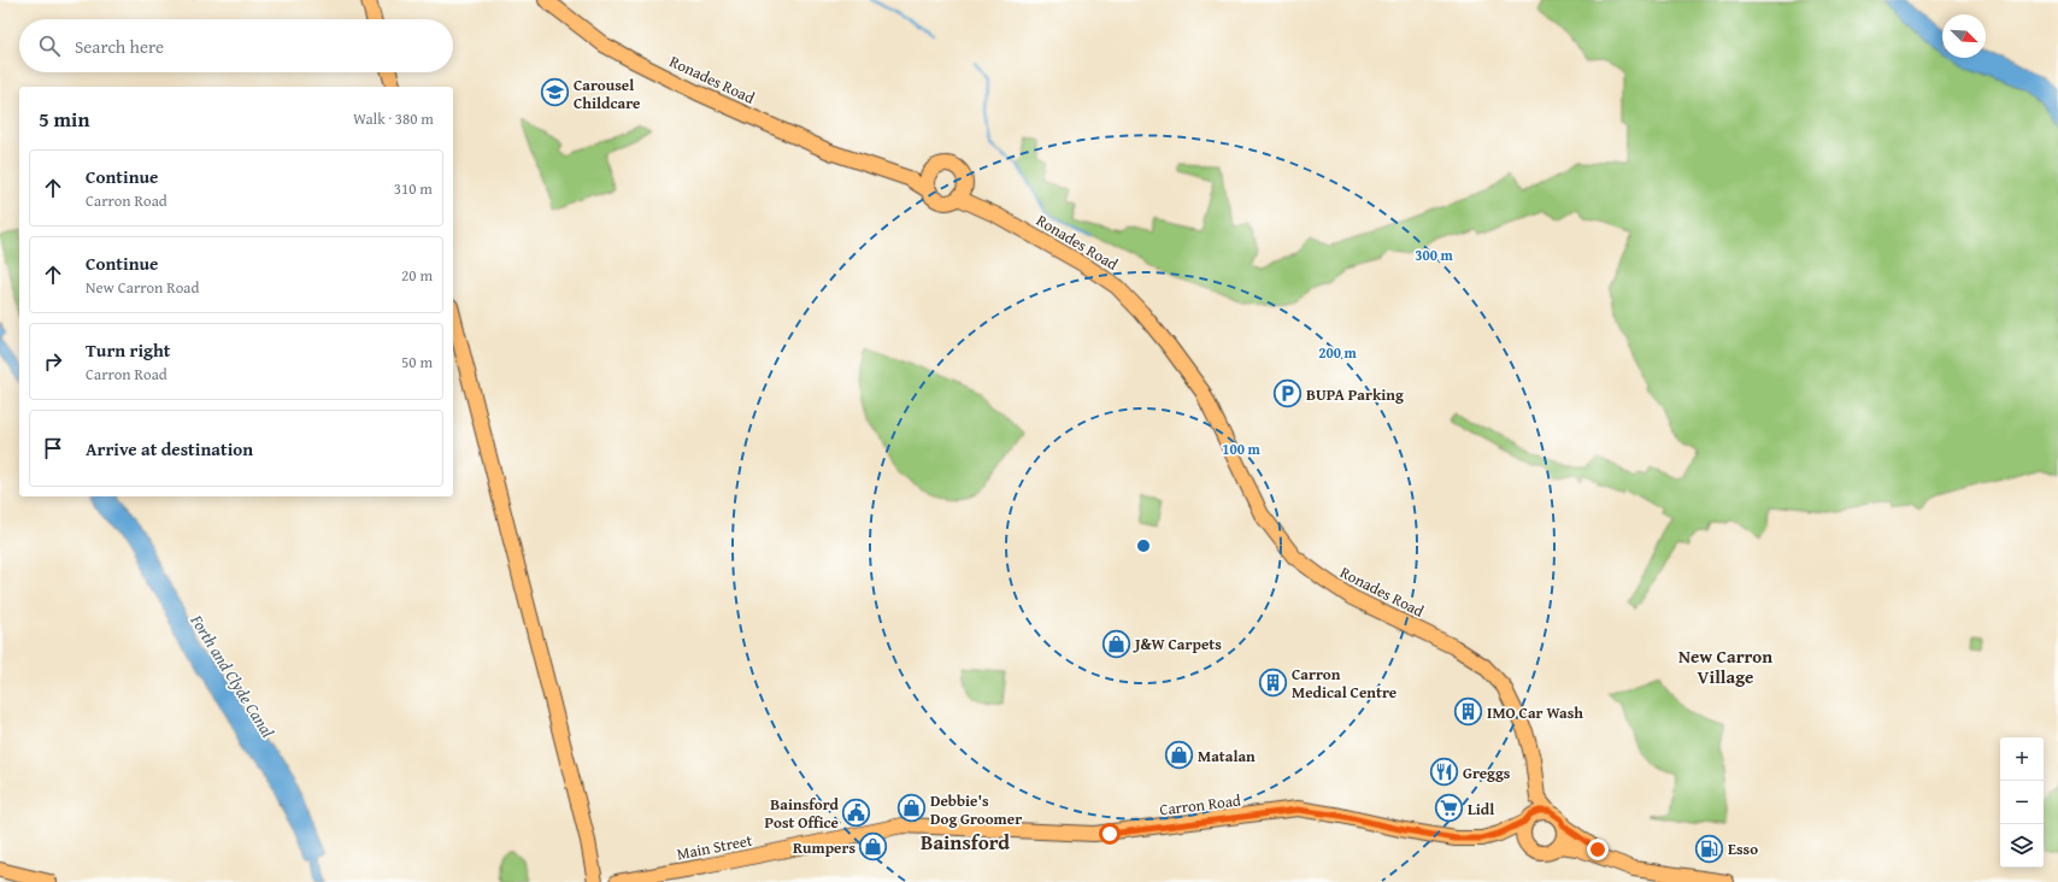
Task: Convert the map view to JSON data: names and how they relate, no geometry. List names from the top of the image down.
{
  "streets": {
    "main road": ["Ronades Road", "Carron Road", "Main Street"]
  },
  "crossings": [
    ["Carron Road", "Main Street"]
  ],
  "districts": ["New Carron Village", "Bainsford"],
  "water": ["Forth and Clyde Canal"],
  "places": {
    "school or university": ["Carousel Childcare"],
    "parking": ["BUPA Parking"],
    "shop": [
      "J&W Carpets",
      "Matalan",
      "Debbie's Dog Groomer",
      "Rumpers"
    ],
    "building": ["Carron Medical Centre", "IMO Car Wash"],
    "restaurant": ["Greggs"],
    "supermarket": ["Lidl"],
    "public building": ["Bainsford Post Office"],
    "fuel station": ["Esso"]
  },
  "north": "bottom right",
  "page": {
    "search": "Search here",
    "heading": ["5 min", "Walk · 380 m"],
    "list": [
      ["Continue", "Carron Road", "310 m"],
      ["Continue", "New Carron Road", "20 m"],
      ["Turn right", "Carron Road", "50 m"],
      "Arrive at destination"
    ],
    "map_buttons": ["+", "−"]
  },
  "rings": ["300 m", "200 m", "100 m"]
}
